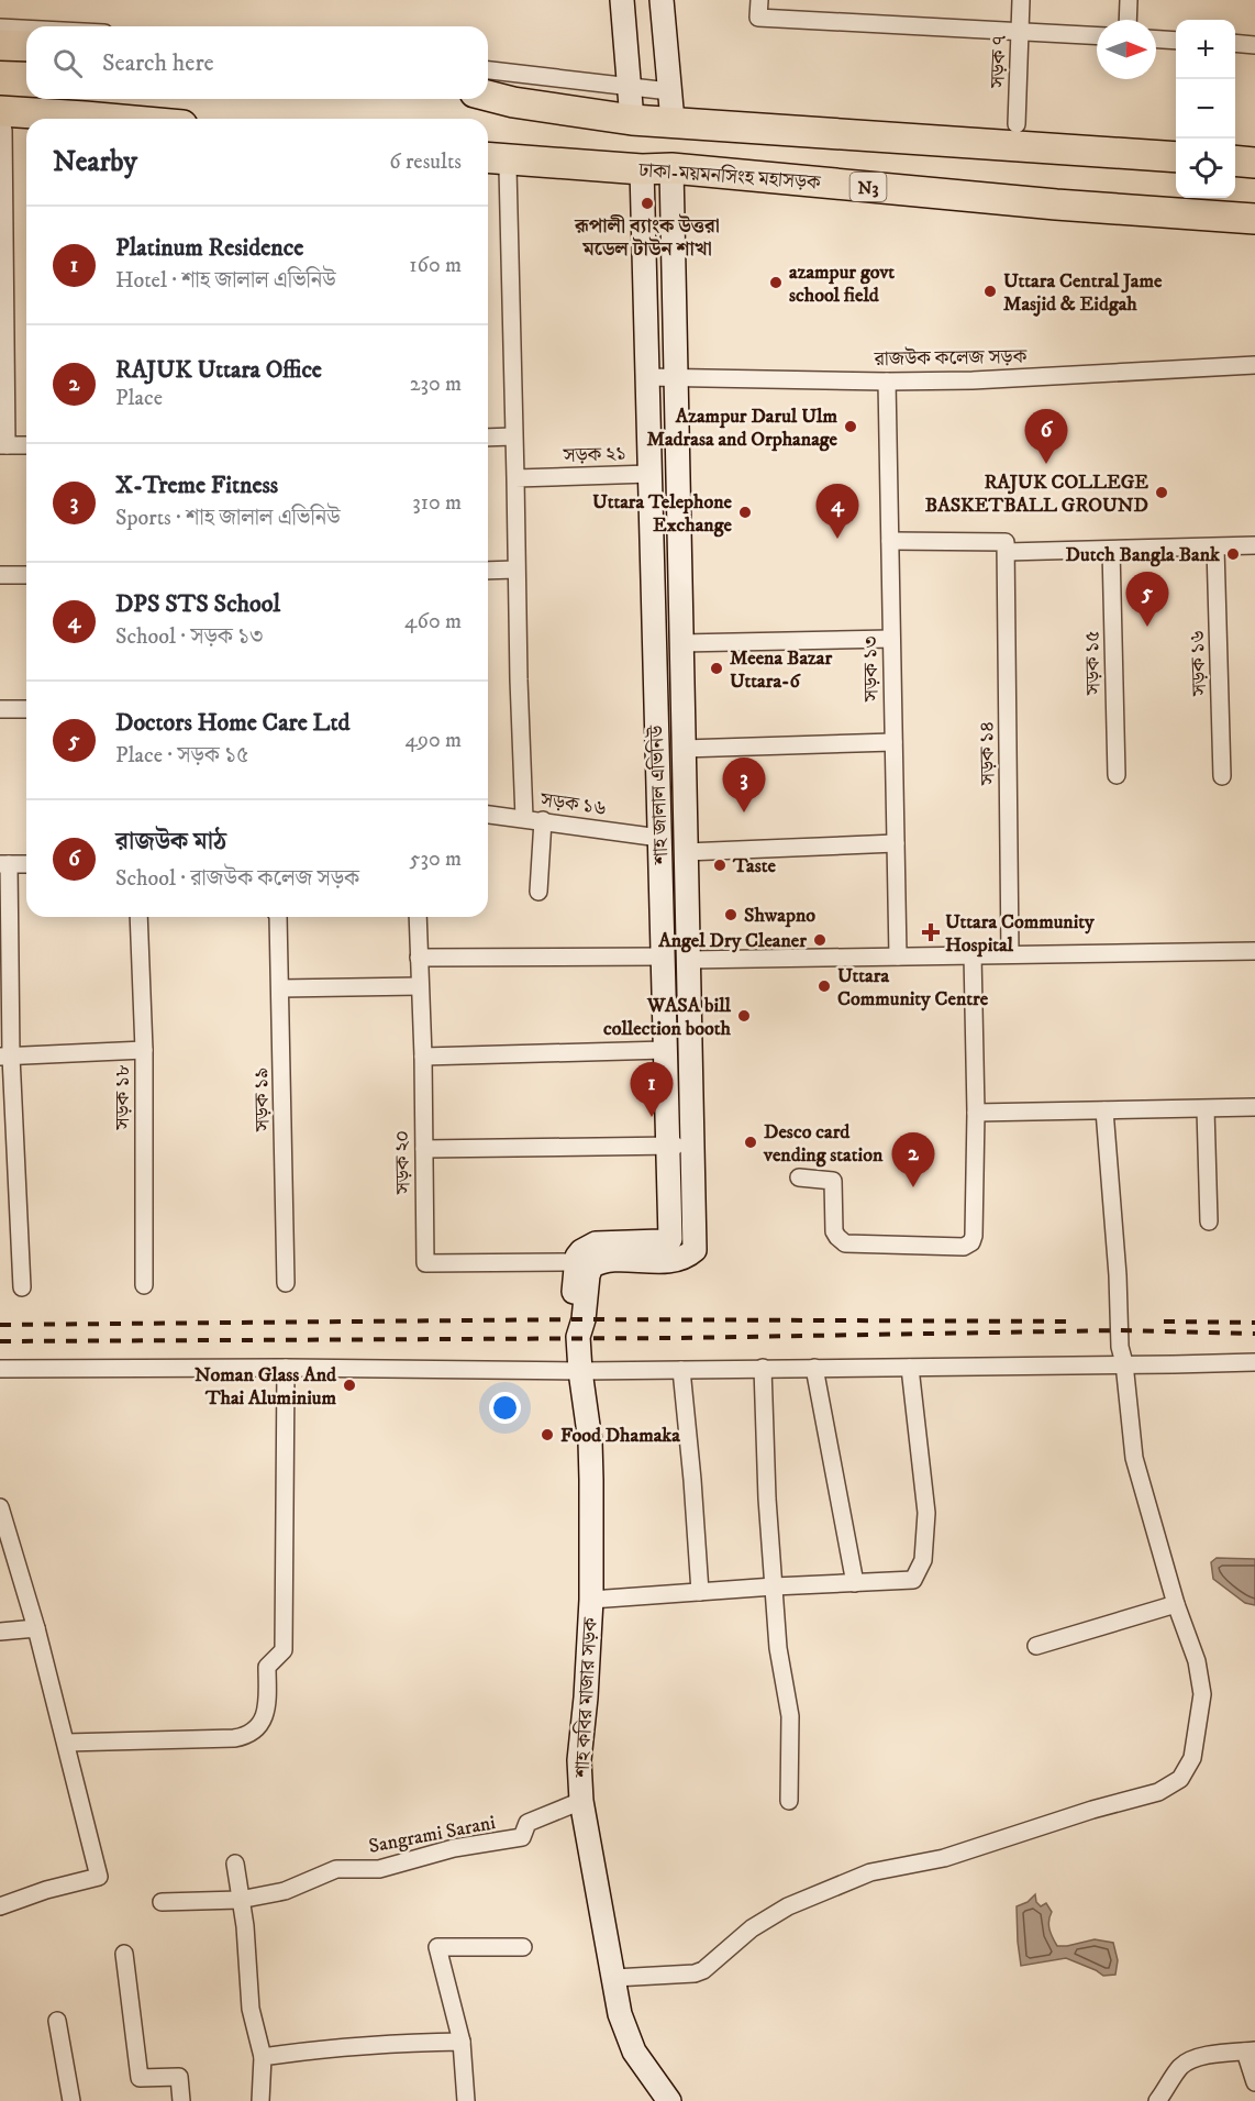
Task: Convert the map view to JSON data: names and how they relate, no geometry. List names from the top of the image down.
{
  "streets": {
    "highway": ["ঢাকা-ময়মনসিংহ মহাসড়ক", "N3"],
    "main road": ["শাহ জালাল এভিনিউ", "শাহ কবির মাজার সড়ক"],
    "street": [
      "সড়ক ৭",
      "রাজউক কলেজ সড়ক",
      "সড়ক ২১",
      "সড়ক ১৫",
      "সড়ক ১৬",
      "সড়ক ১৩",
      "সড়ক ১৪",
      "সড়ক ১৮",
      "সড়ক ১৯",
      "সড়ক ২০",
      "Sangrami Sarani"
    ]
  },
  "crossings": [
    ["ঢাকা-ময়মনসিংহ মহাসড়ক", "সড়ক ২১"],
    ["ঢাকা-ময়মনসিংহ মহাসড়ক", "শাহ জালাল এভিনিউ"],
    ["রাজউক কলেজ সড়ক", "সড়ক ১৩"],
    ["রাজউক কলেজ সড়ক", "শাহ জালাল এভিনিউ"],
    ["সড়ক ২১", "সড়ক ১৬"],
    ["সড়ক ২১", "শাহ জালাল এভিনিউ"],
    ["সড়ক ১৬", "শাহ জালাল এভিনিউ"],
    ["শাহ জালাল এভিনিউ", "সড়ক ২০"],
    ["শাহ জালাল এভিনিউ", "শাহ কবির মাজার সড়ক"],
    ["শাহ কবির মাজার সড়ক", "Sangrami Sarani"]
  ],
  "places": {
    "other": [
      "রূপালী ব্যাংক উত্তরা মডেল টাউন শাখা",
      "azampur govt school field",
      "Uttara Central Jame Masjid & Eidgah",
      "Azampur Darul Ulm Madrasa and Orphanage",
      "RAJUK COLLEGE BASKETBALL GROUND",
      "Uttara Telephone Exchange",
      "Dutch Bangla Bank",
      "Meena Bazar Uttara-6",
      "Taste",
      "Shwapno",
      "Angel Dry Cleaner",
      "Uttara Community Centre",
      "WASA bill collection booth",
      "Desco card vending station",
      "Noman Glass And Thai Aluminium",
      "Food Dhamaka"
    ],
    "health": ["Uttara Community Hospital"]
  },
  "north": "right",
  "page": {
    "map_buttons": ["+", "−"],
    "search": "Search here",
    "heading": ["Nearby", "6 results"],
    "list": [
      {
        "mark": "1",
        "name": "Platinum Residence",
        "note": "Hotel · শাহ জালাল এভিনিউ",
        "value": "160 m"
      },
      {
        "mark": "2",
        "name": "RAJUK Uttara Office",
        "note": "Place",
        "value": "230 m"
      },
      {
        "mark": "3",
        "name": "X-Treme Fitness",
        "note": "Sports · শাহ জালাল এভিনিউ",
        "value": "310 m"
      },
      {
        "mark": "4",
        "name": "DPS STS School",
        "note": "School · সড়ক ১৩",
        "value": "460 m"
      },
      {
        "mark": "5",
        "name": "Doctors Home Care Ltd",
        "note": "Place · সড়ক ১৫",
        "value": "490 m"
      },
      {
        "mark": "6",
        "name": "রাজউক মাঠ",
        "note": "School · রাজউক কলেজ সড়ক",
        "value": "530 m"
      }
    ],
    "pins": [
      "6",
      "4",
      "5",
      "3",
      "1",
      "2"
    ]
  }
}
